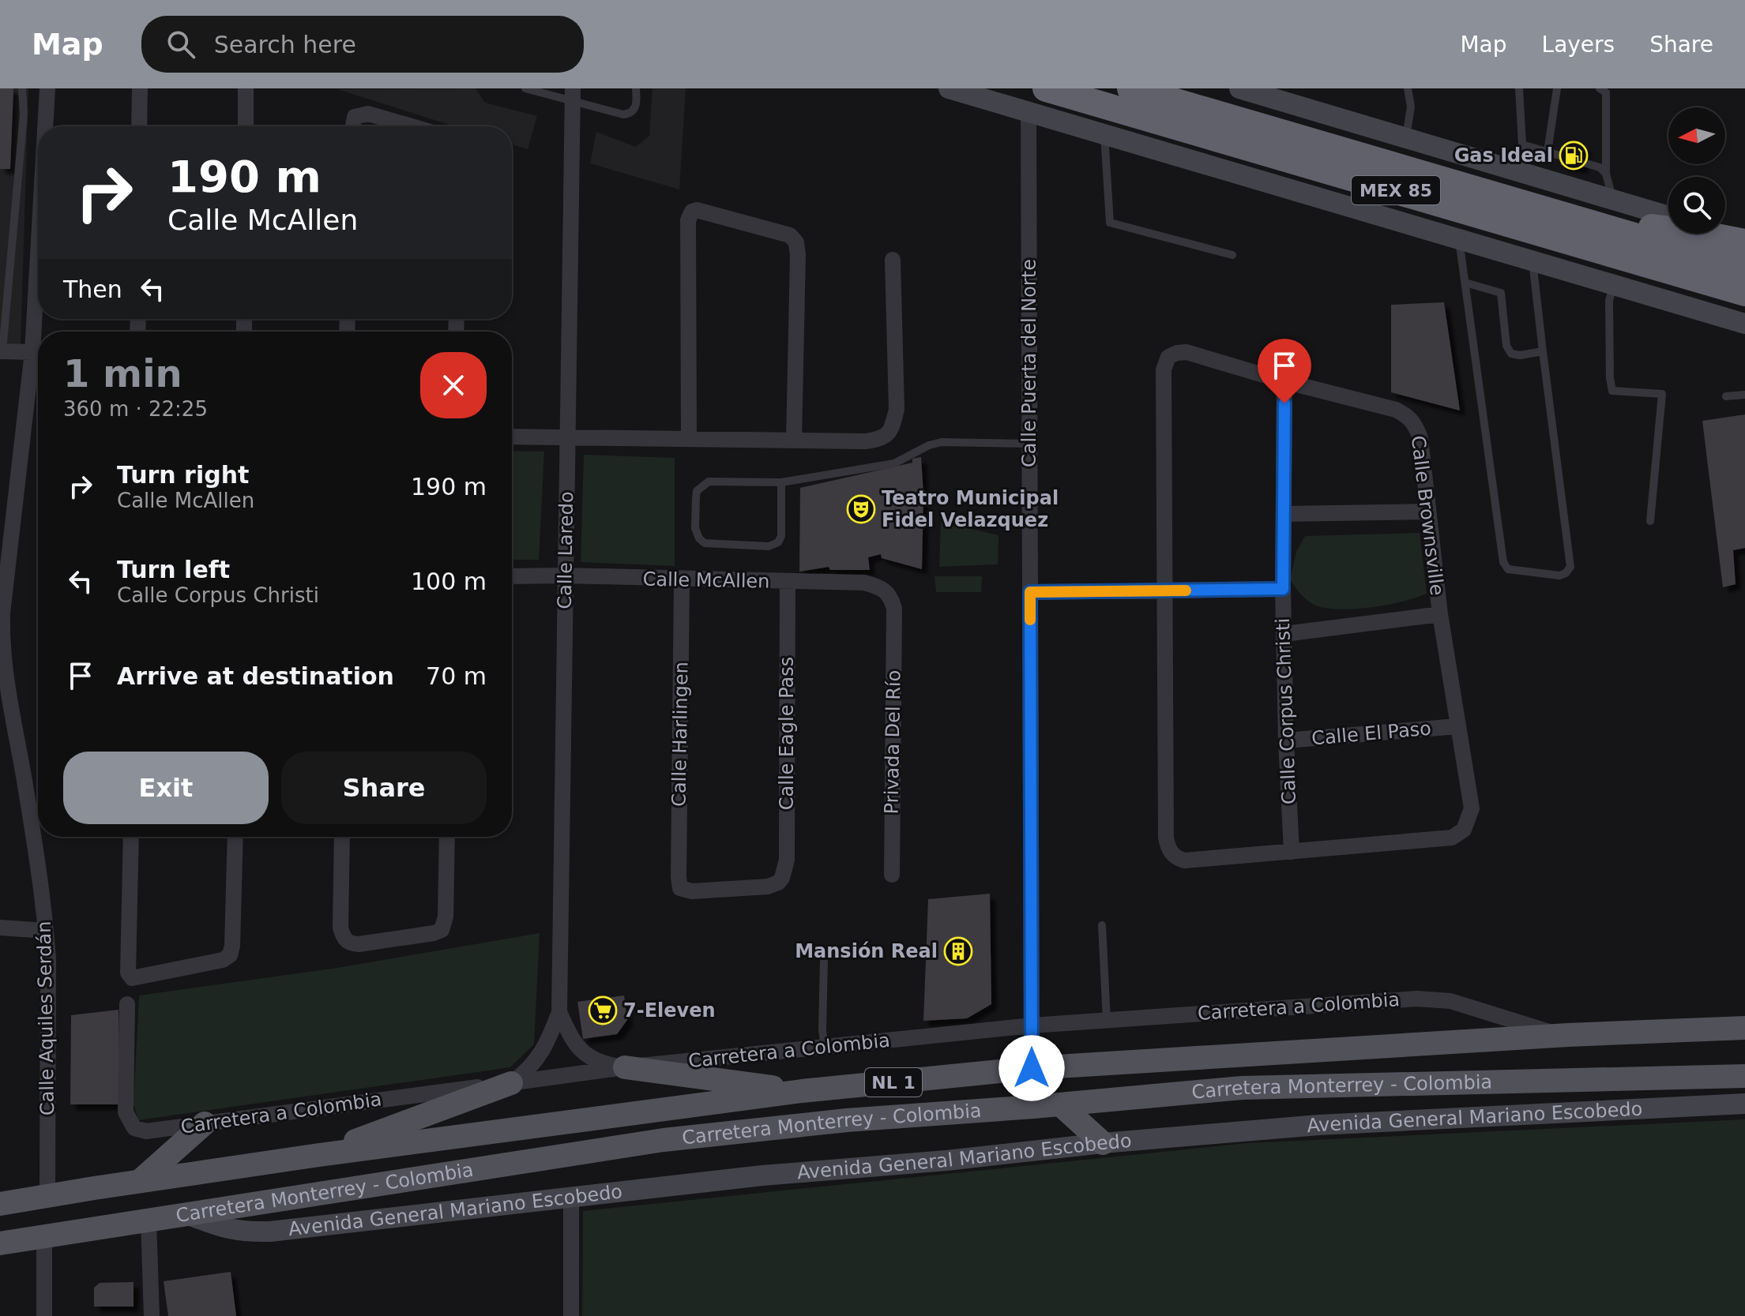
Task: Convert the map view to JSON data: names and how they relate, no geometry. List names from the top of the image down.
{
  "streets": {
    "highway": ["MEX 85"],
    "main road": ["NL 1", "Carretera Monterrey - Colombia"],
    "street": [
      "Calle Puerta del Norte",
      "Calle Brownsville",
      "Calle Laredo",
      "Calle McAllen",
      "Calle Corpus Christi",
      "Calle Eagle Pass",
      "Calle El Paso",
      "Calle Harlingen",
      "Privada Del Río",
      "Carretera a Colombia",
      "Calle Aquiles Serdán",
      "Avenida General Mariano Escobedo"
    ]
  },
  "crossings": [
    ["Calle Puerta del Norte", "Carretera a Colombia"],
    ["Calle Puerta del Norte", "Carretera Monterrey - Colombia"],
    ["Calle Brownsville", "Calle Corpus Christi"],
    ["Calle Brownsville", "Calle El Paso"],
    ["Calle Laredo", "Calle McAllen"],
    ["Calle Laredo", "Carretera a Colombia"],
    ["Calle McAllen", "Calle Eagle Pass"],
    ["Calle McAllen", "Calle Harlingen"],
    ["Calle McAllen", "Privada Del Río"],
    ["Calle Corpus Christi", "Calle El Paso"],
    ["Calle Eagle Pass", "Calle Harlingen"],
    ["Carretera a Colombia", "Carretera Monterrey - Colombia"],
    ["Calle Aquiles Serdán", "Carretera Monterrey - Colombia"],
    ["Carretera Monterrey - Colombia", "Avenida General Mariano Escobedo"]
  ],
  "places": {
    "fuel station": ["Gas Ideal"],
    "theatre": ["Teatro Municipal Fidel Velazquez"],
    "building": ["Mansión Real"],
    "supermarket": ["7-Eleven"]
  },
  "north": "left",
  "page": {
    "header": "Map",
    "search": "Search here",
    "nav": ["Map", "Layers", "Share"],
    "turn": ["190 m", "Calle McAllen"],
    "then": "Then",
    "heading": ["1 min", "360 m · 22:25"],
    "list": [
      {
        "name": "Turn right",
        "note": "Calle McAllen",
        "value": "190 m"
      },
      {
        "name": "Turn left",
        "note": "Calle Corpus Christi",
        "value": "100 m"
      },
      {
        "name": "Arrive at destination",
        "value": "70 m"
      }
    ],
    "buttons": ["Exit", "Share"]
  }
}
